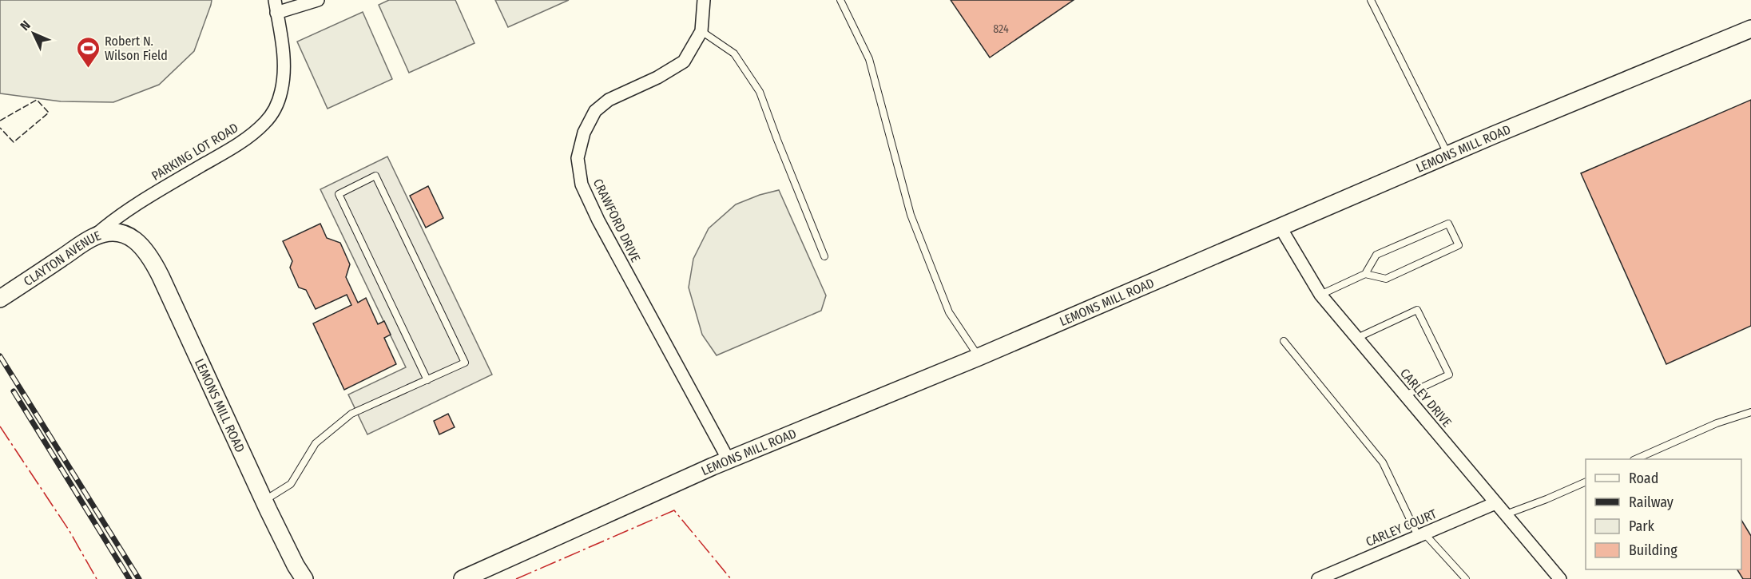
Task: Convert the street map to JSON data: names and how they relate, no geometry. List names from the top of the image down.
{
  "streets": {
    "street": [
      "LEMONS MILL ROAD",
      "PARKING LOT ROAD",
      "CRAWFORD DRIVE",
      "CLAYTON AVENUE",
      "CARLEY DRIVE",
      "CARLEY COURT"
    ]
  },
  "crossings": [
    ["LEMONS MILL ROAD", "CRAWFORD DRIVE"],
    ["LEMONS MILL ROAD", "CLAYTON AVENUE"],
    ["LEMONS MILL ROAD", "CARLEY DRIVE"],
    ["PARKING LOT ROAD", "CLAYTON AVENUE"],
    ["CARLEY DRIVE", "CARLEY COURT"]
  ],
  "places": {
    "sports": ["Robert N. Wilson Field"]
  },
  "house_numbers": ["824"],
  "legend": [
    "Road",
    "Railway",
    "Park",
    "Building"
  ],
  "north": "top left"
}
